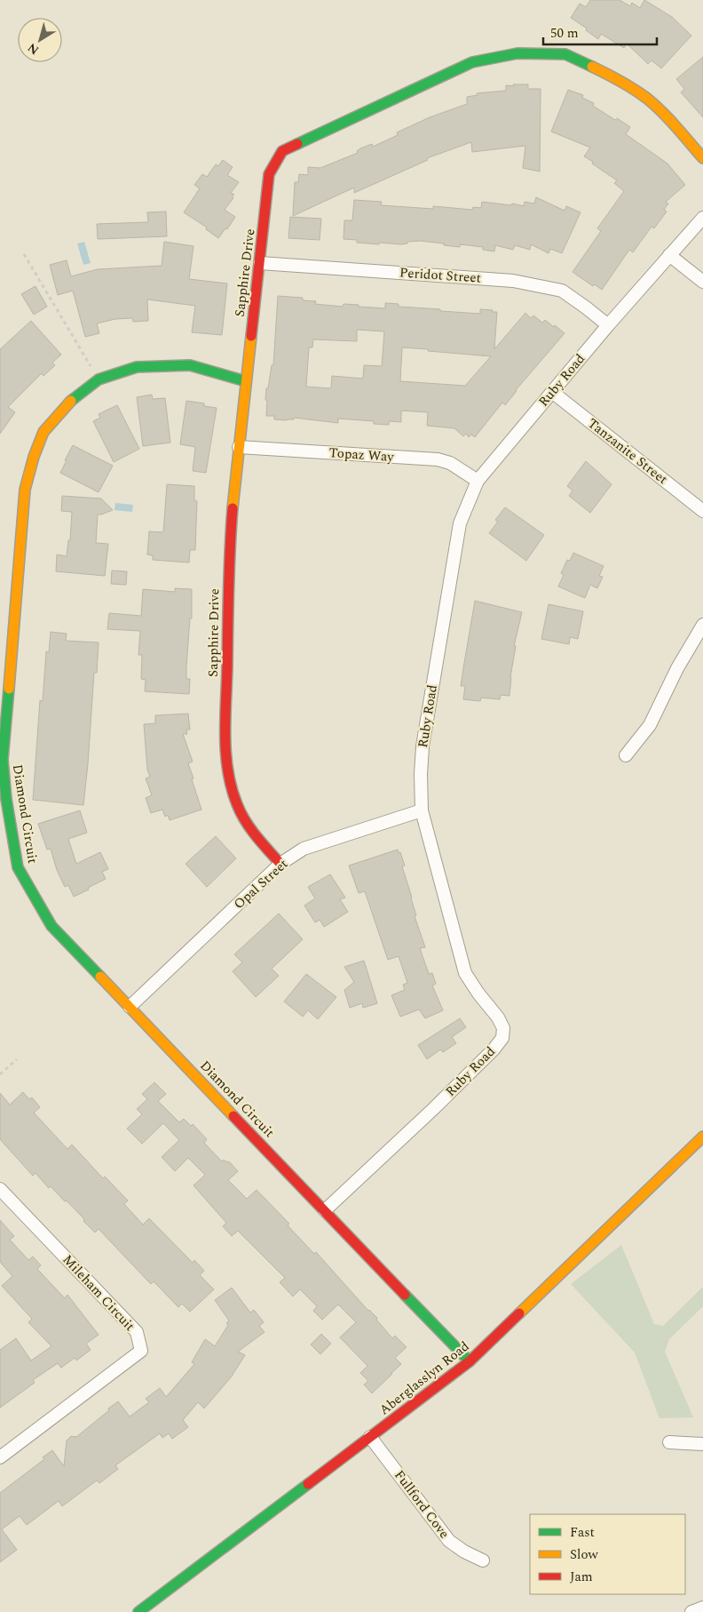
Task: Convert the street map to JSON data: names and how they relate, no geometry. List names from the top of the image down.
{
  "streets": {
    "street": [
      "Sapphire Drive",
      "Peridot Street",
      "Ruby Road",
      "Tanzanite Street",
      "Topaz Way",
      "Diamond Circuit",
      "Opal Street",
      "Mileham Circuit",
      "Aberglasslyn Road",
      "Fullford Cove"
    ]
  },
  "crossings": [
    ["Sapphire Drive", "Peridot Street"],
    ["Sapphire Drive", "Topaz Way"],
    ["Sapphire Drive", "Diamond Circuit"],
    ["Sapphire Drive", "Opal Street"],
    ["Peridot Street", "Ruby Road"],
    ["Ruby Road", "Tanzanite Street"],
    ["Ruby Road", "Topaz Way"],
    ["Ruby Road", "Diamond Circuit"],
    ["Ruby Road", "Opal Street"],
    ["Diamond Circuit", "Opal Street"],
    ["Diamond Circuit", "Aberglasslyn Road"],
    ["Aberglasslyn Road", "Fullford Cove"]
  ],
  "legend": ["Fast", "Slow", "Jam"],
  "scale_bar": "50 m",
  "north": "bottom left"
}
